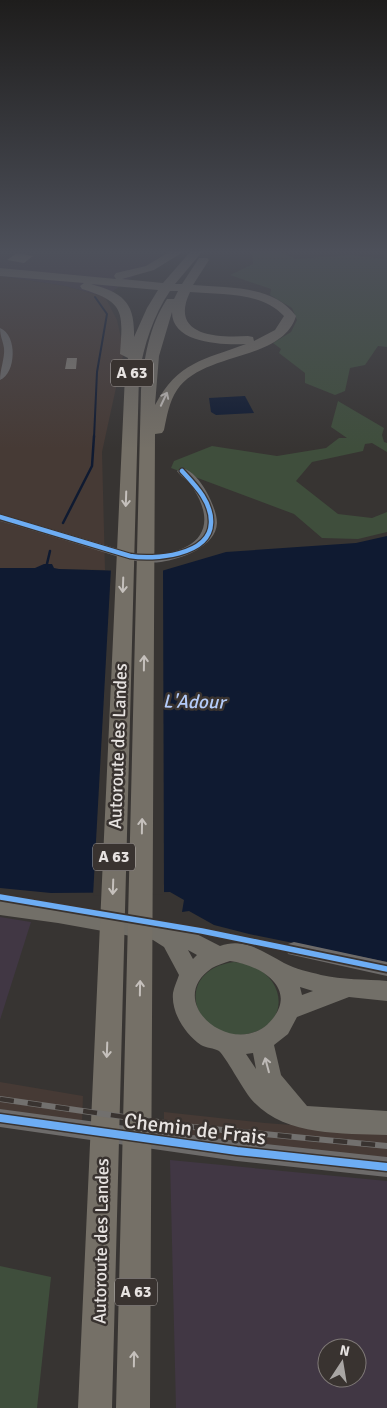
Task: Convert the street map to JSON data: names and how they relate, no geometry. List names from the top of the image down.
{
  "streets": {
    "highway": ["A 63", "Autoroute des Landes"],
    "street": ["Chemin de Frais"]
  },
  "water": ["L'Adour"],
  "north": "top"
}
